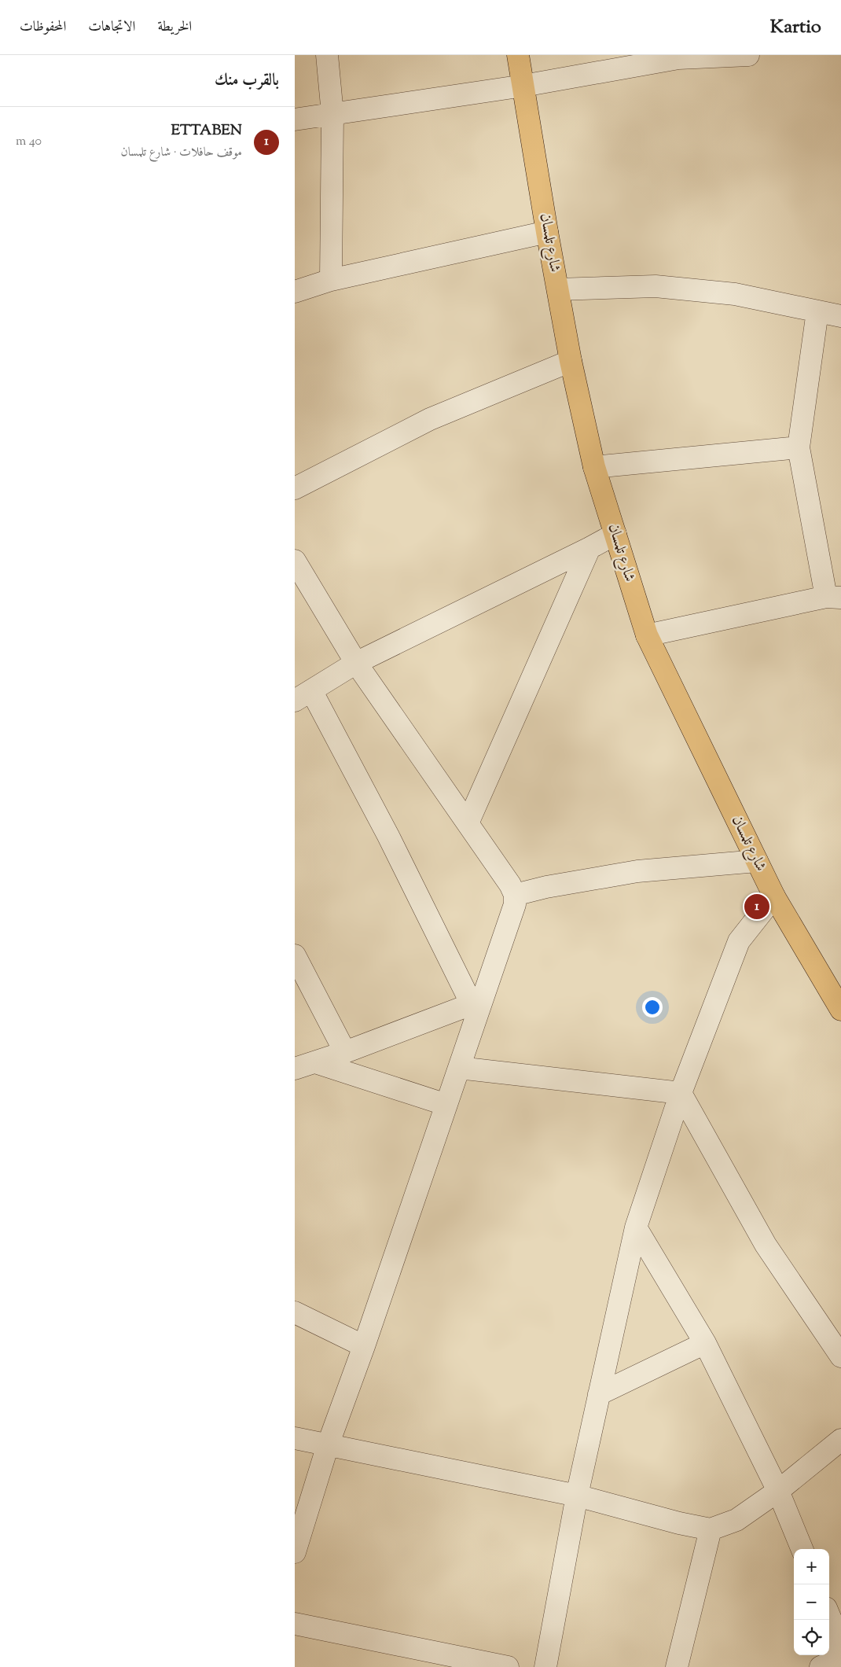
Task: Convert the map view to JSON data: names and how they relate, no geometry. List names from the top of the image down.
{
  "streets": {
    "main road": ["شارع تلمسان"]
  },
  "page": {
    "header": "Kartio",
    "nav": ["الخريطة", "الاتجاهات", "المحفوظات"],
    "heading": "بالقرب منك",
    "list": [
      {
        "mark": "1",
        "name": "ETTABEN",
        "note": "موقف حافلات · شارع تلمسان",
        "value": "40 m"
      }
    ],
    "pins": "1",
    "map_buttons": ["+", "−"]
  }
}
